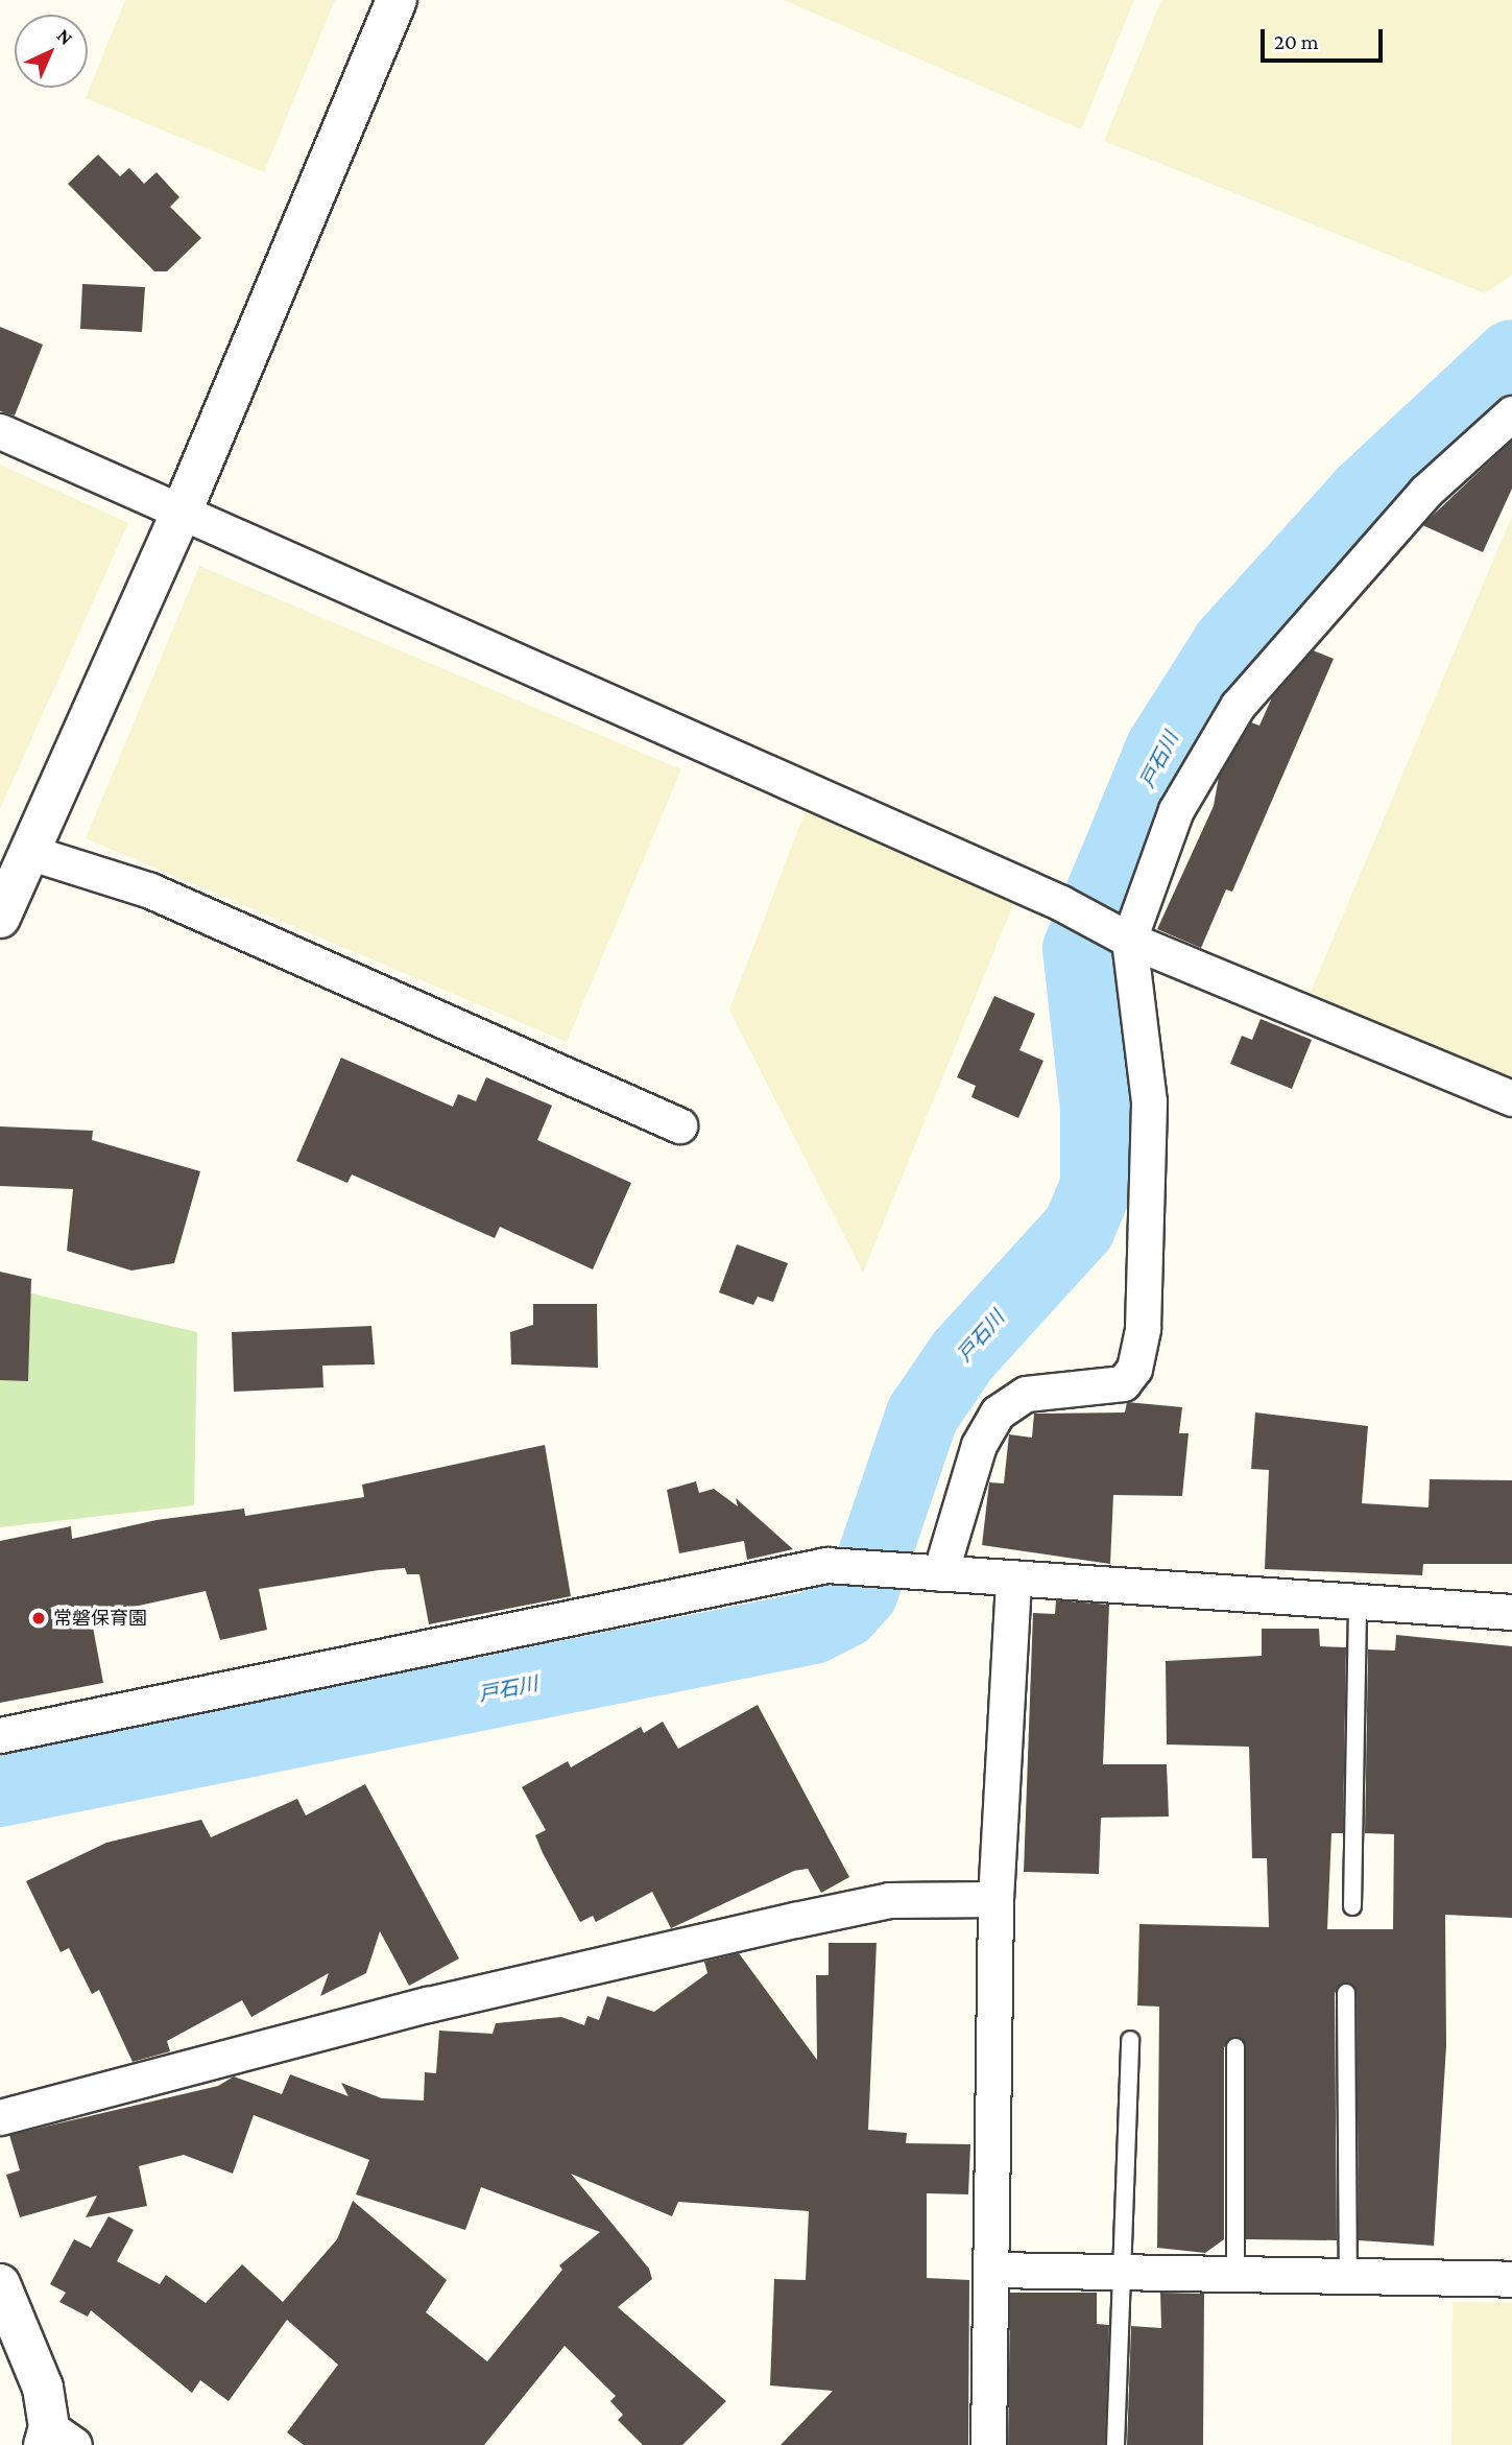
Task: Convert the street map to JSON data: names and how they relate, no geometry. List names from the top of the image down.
{
  "water": ["戸石川"],
  "places": ["常磐保育園"],
  "scale_bar": "20 m",
  "north": "top right"
}
